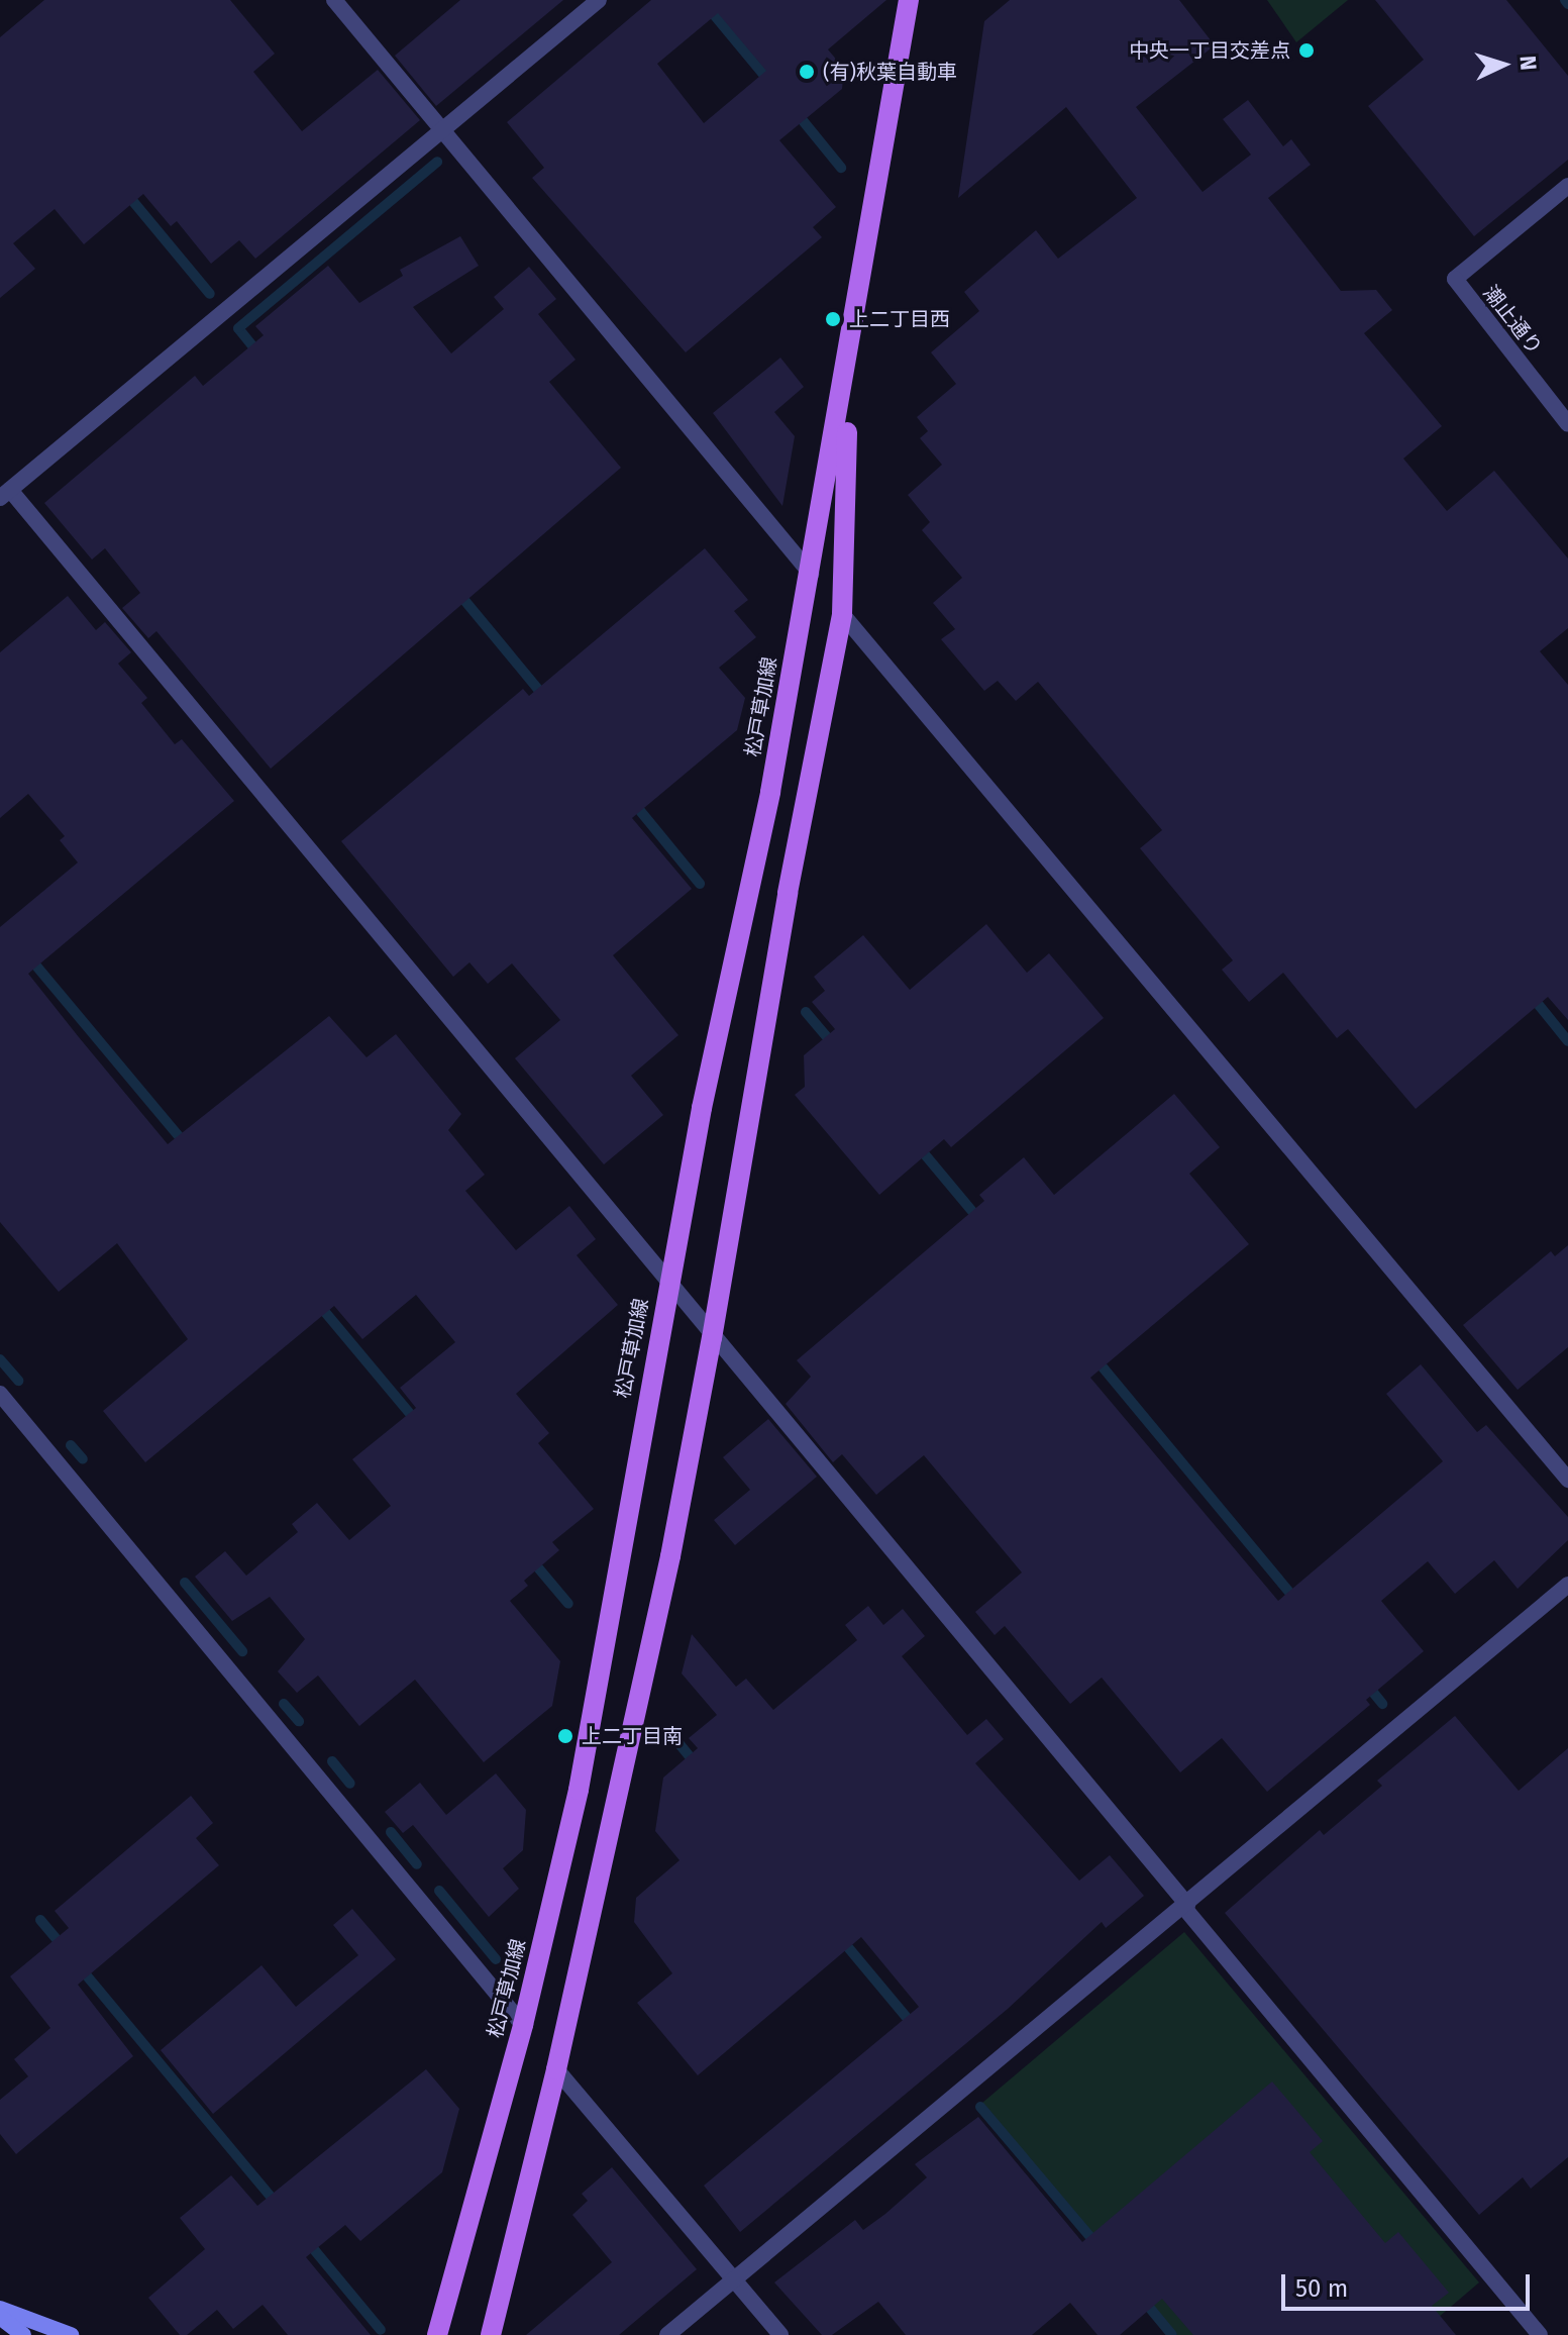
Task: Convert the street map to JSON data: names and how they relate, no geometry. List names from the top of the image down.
{
  "streets": {
    "main road": ["松戸草加線"],
    "street": ["潮止通り"]
  },
  "places": [
    "中央一丁目交差点",
    "(有)秋葉自動車",
    "上二丁目西",
    "上二丁目南"
  ],
  "scale_bar": "50 m",
  "north": "right"
}
